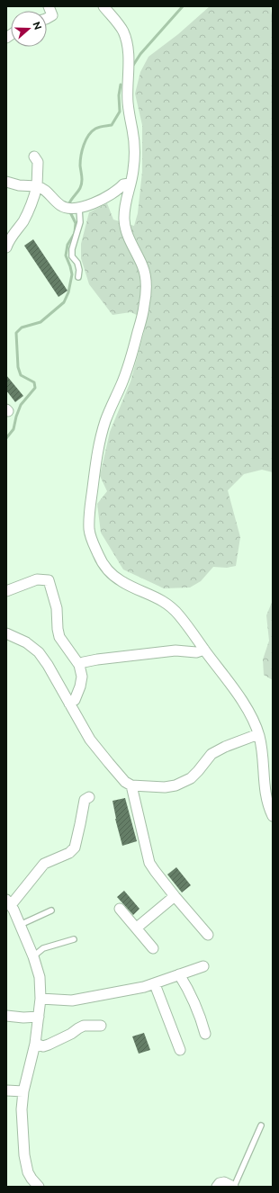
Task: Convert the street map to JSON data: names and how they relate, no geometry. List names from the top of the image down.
{
  "north": "right"
}
